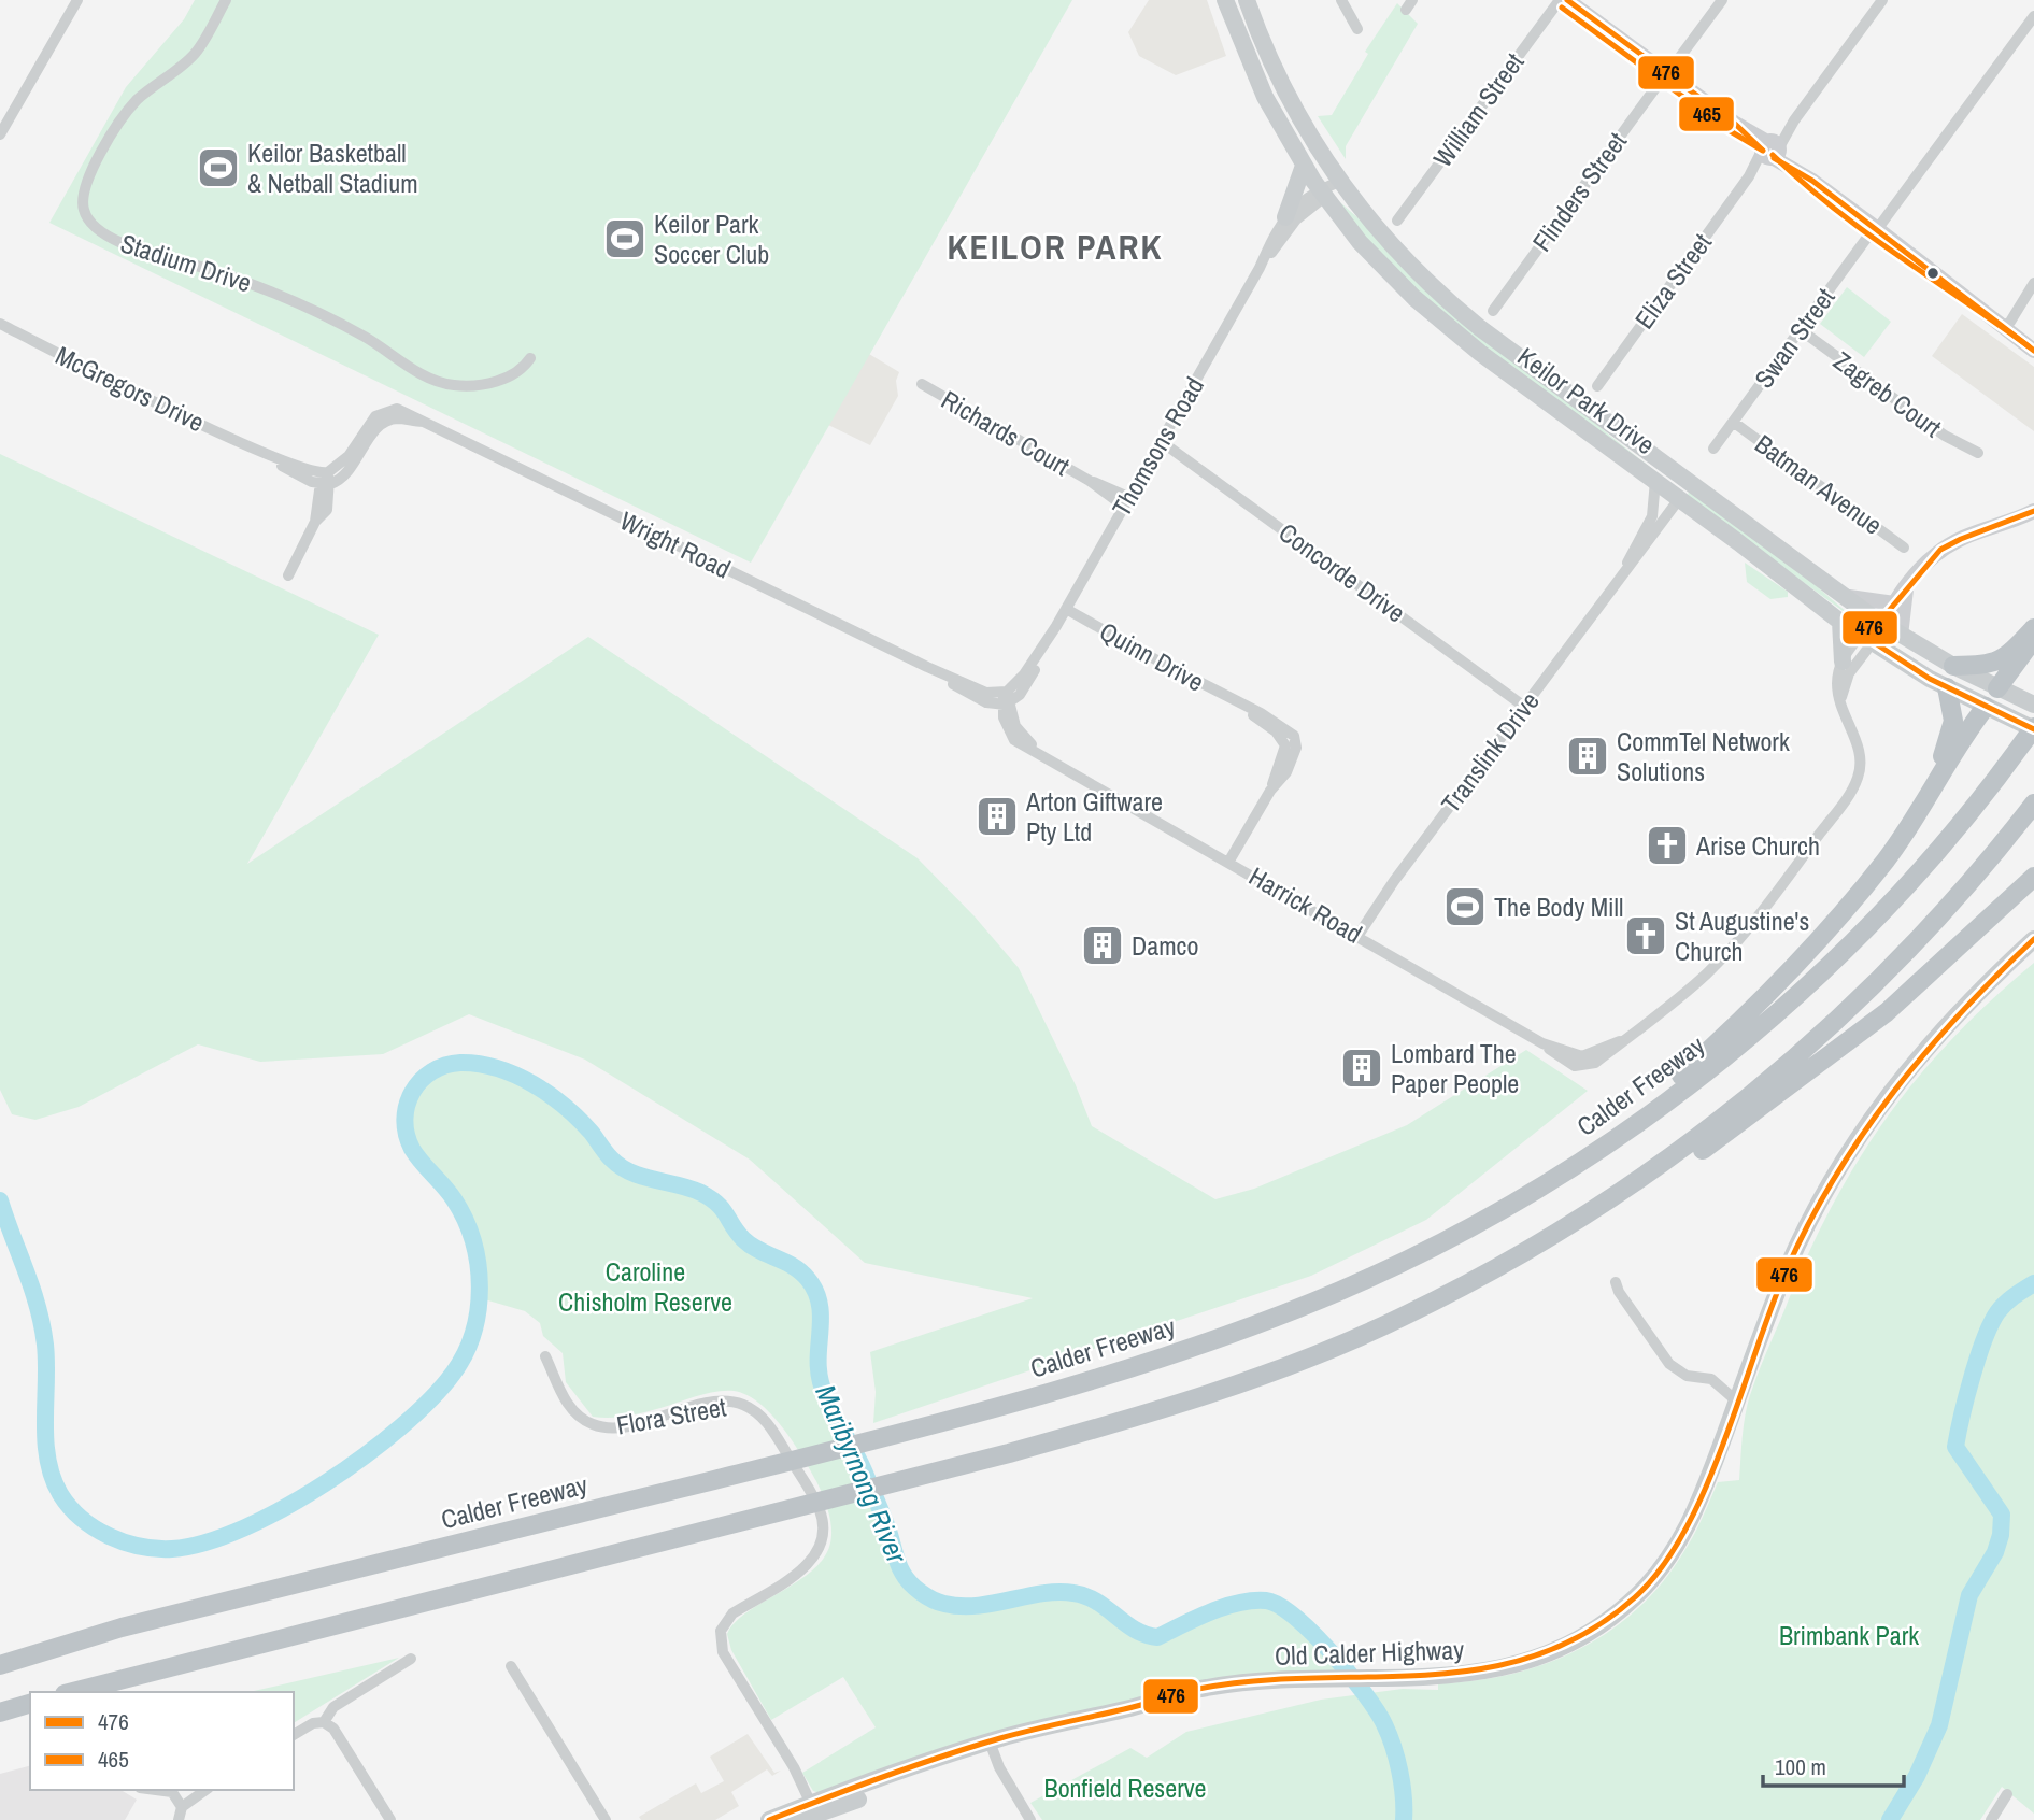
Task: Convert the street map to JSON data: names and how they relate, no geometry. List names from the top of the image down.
{
  "streets": {
    "highway": ["Calder Freeway"],
    "main road": ["Keilor Park Drive", "Old Calder Highway"],
    "street": [
      "William Street",
      "Flinders Street",
      "Stadium Drive",
      "Eliza Street",
      "Swan Street",
      "McGregors Drive",
      "Zagreb Court",
      "Richards Court",
      "Thomsons Road",
      "Batman Avenue",
      "Wright Road",
      "Concorde Drive",
      "Quinn Drive",
      "Translink Drive",
      "Harrick Road",
      "Flora Street"
    ]
  },
  "crossings": [
    ["Swan Street", "Zagreb Court"],
    ["Swan Street", "Batman Avenue"],
    ["McGregors Drive", "Wright Road"],
    ["Keilor Park Drive", "Thomsons Road"],
    ["Keilor Park Drive", "Translink Drive"],
    ["Keilor Park Drive", "Calder Freeway"],
    ["Richards Court", "Thomsons Road"],
    ["Thomsons Road", "Wright Road"],
    ["Thomsons Road", "Concorde Drive"],
    ["Thomsons Road", "Quinn Drive"],
    ["Thomsons Road", "Harrick Road"],
    ["Wright Road", "Harrick Road"],
    ["Concorde Drive", "Translink Drive"],
    ["Quinn Drive", "Harrick Road"],
    ["Translink Drive", "Harrick Road"],
    ["Flora Street", "Old Calder Highway"]
  ],
  "districts": ["KEILOR PARK"],
  "water": ["Maribyrnong River"],
  "parks": ["Caroline Chisholm Reserve", "Brimbank Park", "Bonfield Reserve"],
  "places": {
    "sports": ["Keilor Basketball & Netball Stadium", "Keilor Park Soccer Club", "The Body Mill"],
    "building": [
      "CommTel Network Solutions",
      "Arton Giftware Pty Ltd",
      "Damco",
      "Lombard The Paper People"
    ],
    "church": ["Arise Church", "St Augustine's Church"]
  },
  "lines": ["transit line 476", "transit line 465"],
  "legend": ["476", "465"],
  "scale_bar": "100 m"
}
